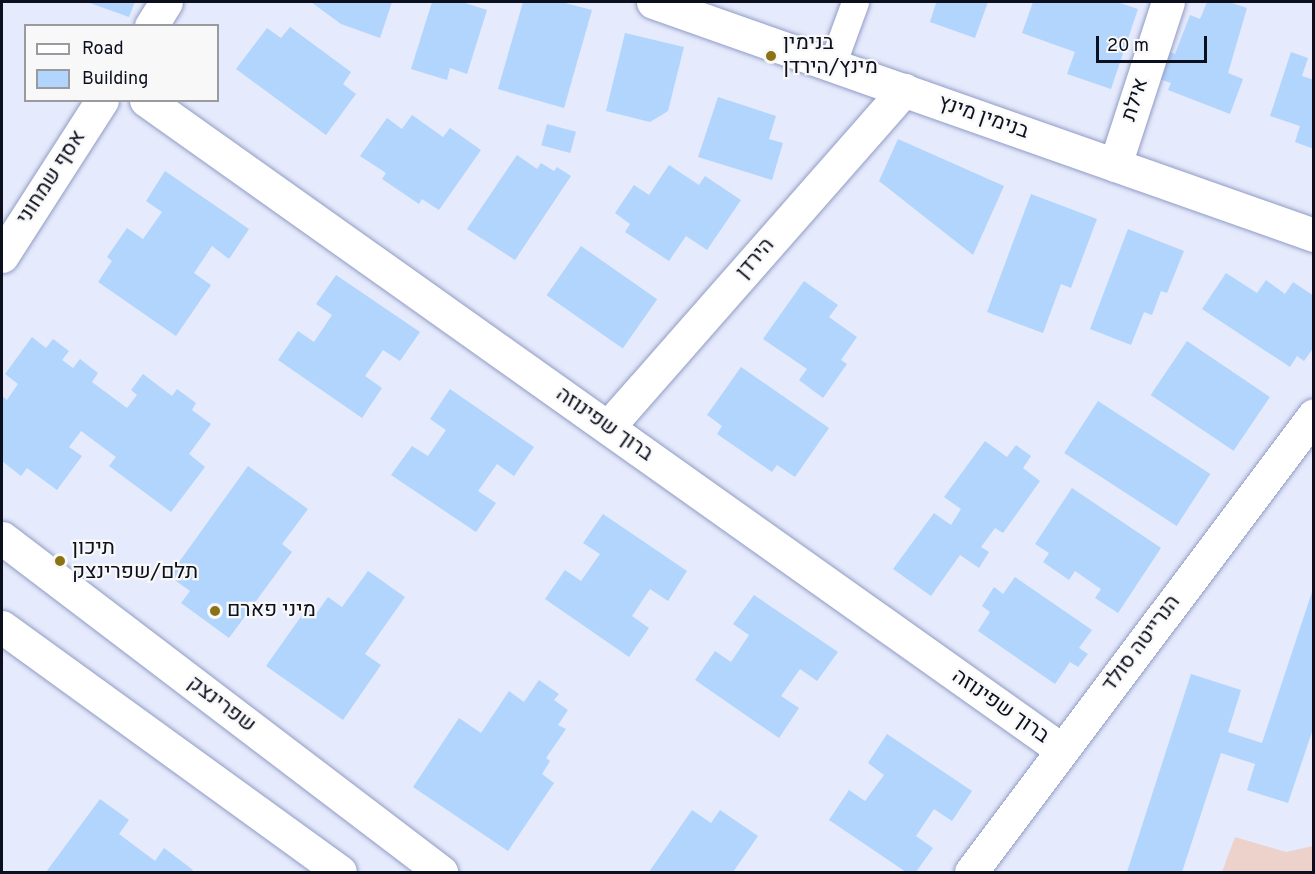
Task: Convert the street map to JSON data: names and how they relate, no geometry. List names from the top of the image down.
{
  "streets": {
    "street": [
      "אילת",
      "בנימין מינץ",
      "אסף שמחוני",
      "הירדן",
      "ברוך שפינוזה",
      "הנרייטה סולד",
      "שפרינצק"
    ]
  },
  "crossings": [
    ["אילת", "בנימין מינץ"],
    ["בנימין מינץ", "הירדן"],
    ["הירדן", "ברוך שפינוזה"],
    ["ברוך שפינוזה", "הנרייטה סולד"]
  ],
  "places": ["בנימין מינץ/הירדן", "תיכון תלם/שפרינצק", "מיני פארם"],
  "legend": ["Road", "Building"],
  "scale_bar": "20 m"
}
